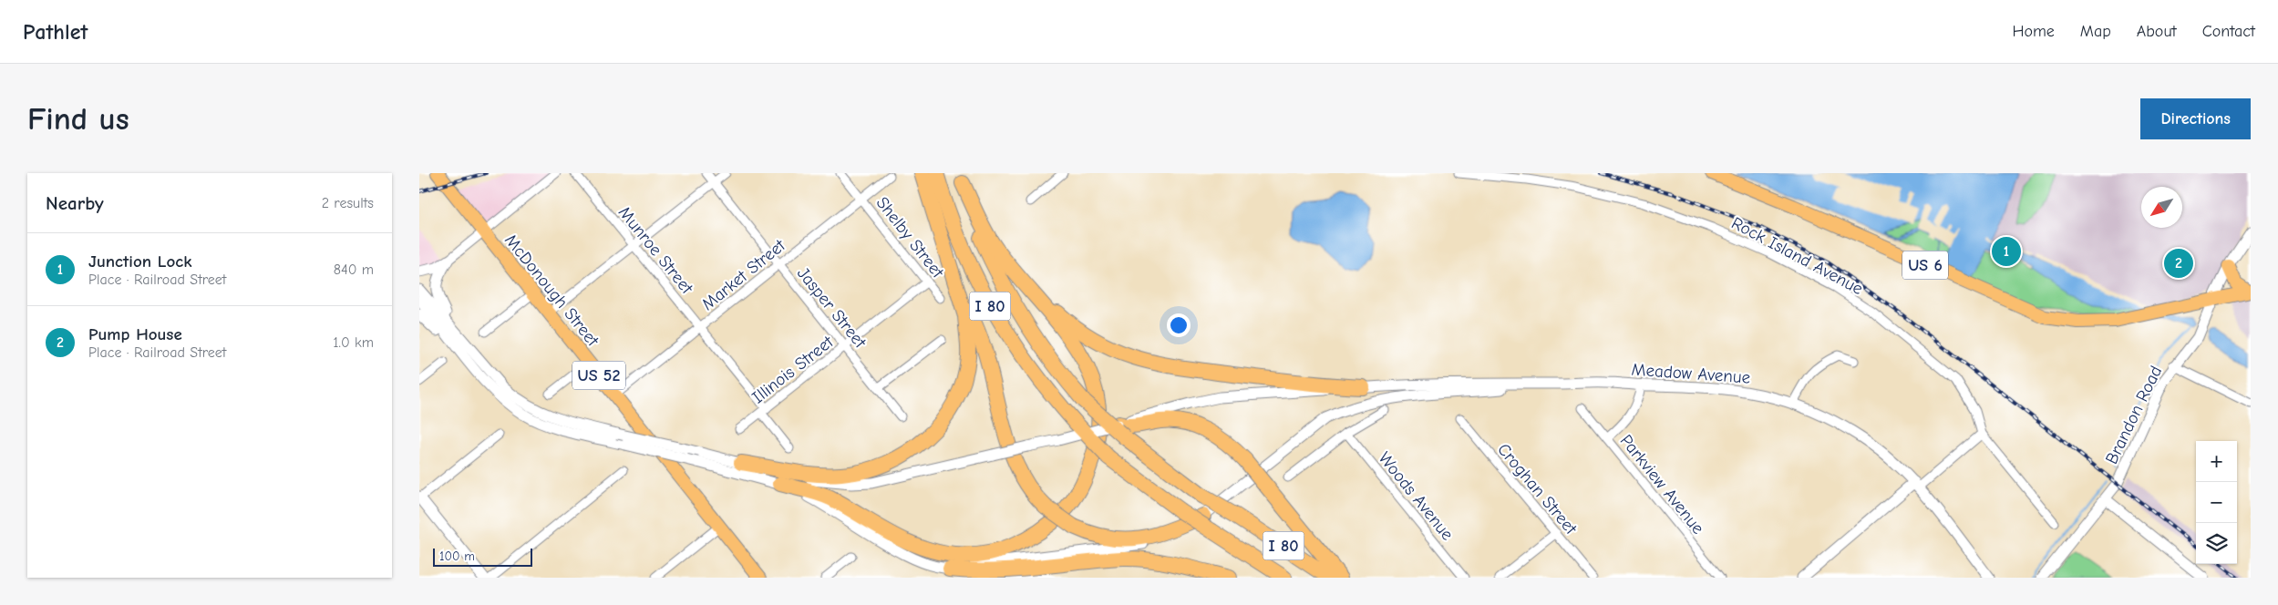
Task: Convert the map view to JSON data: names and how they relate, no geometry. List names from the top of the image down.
{
  "streets": {
    "highway": ["I 80"],
    "main road": ["US 6", "McDonough Street", "US 52"],
    "street": [
      "Shelby Street",
      "Munroe Street",
      "Rock Island Avenue",
      "Market Street",
      "Jasper Street",
      "Illinois Street",
      "Meadow Avenue",
      "Brandon Road",
      "Parkview Avenue",
      "Croghan Street",
      "Woods Avenue"
    ]
  },
  "crossings": [
    ["Shelby Street", "Market Street"],
    ["Shelby Street", "Illinois Street"],
    ["Munroe Street", "Market Street"],
    ["Munroe Street", "Illinois Street"],
    ["US 6", "Brandon Road"],
    ["Market Street", "McDonough Street"],
    ["Market Street", "Jasper Street"],
    ["Jasper Street", "Illinois Street"]
  ],
  "scale_bar": "100 m",
  "north": "bottom left",
  "page": {
    "header": "Pathlet",
    "nav": [
      "Home",
      "Map",
      "About",
      "Contact"
    ],
    "buttons": "Directions",
    "title": "Find us",
    "heading": ["Nearby", "2 results"],
    "list": [
      {
        "mark": "1",
        "name": "Junction Lock",
        "note": "Place · Railroad Street",
        "value": "840 m"
      },
      {
        "mark": "2",
        "name": "Pump House",
        "note": "Place · Railroad Street",
        "value": "1.0 km"
      }
    ],
    "pins": ["1", "2"],
    "map_buttons": ["+", "−"],
    "scale": "100 m"
  }
}
